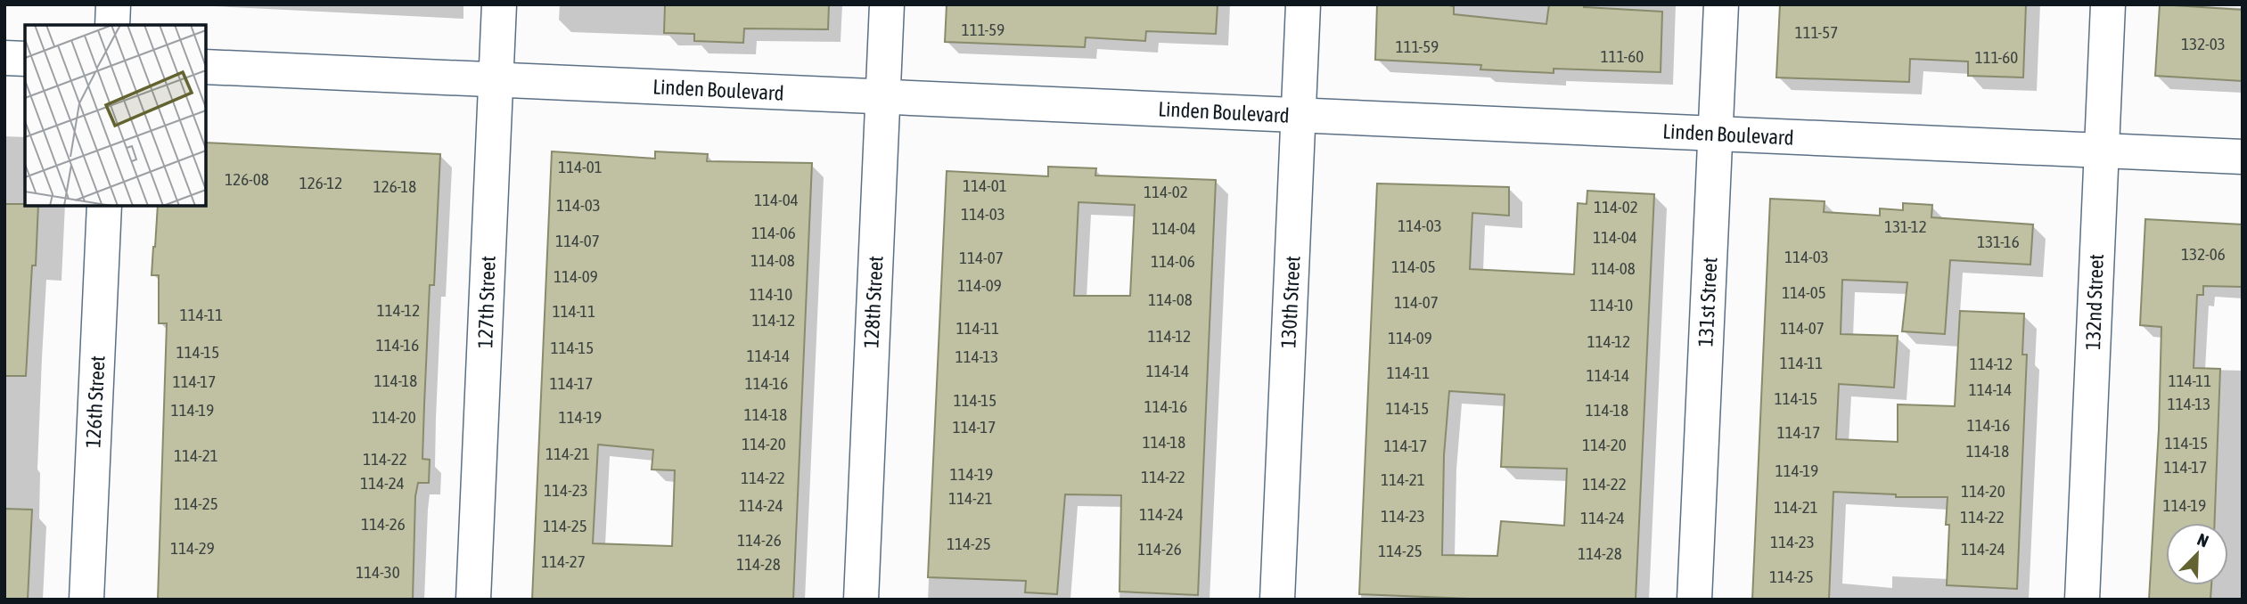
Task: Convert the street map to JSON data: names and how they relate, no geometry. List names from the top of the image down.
{
  "streets": {
    "street": [
      "Linden Boulevard",
      "127th Street",
      "128th Street",
      "130th Street",
      "131st Street",
      "132nd Street",
      "126th Street"
    ]
  },
  "crossings": [
    ["Linden Boulevard", "127th Street"],
    ["Linden Boulevard", "128th Street"],
    ["Linden Boulevard", "130th Street"],
    ["Linden Boulevard", "131st Street"],
    ["Linden Boulevard", "132nd Street"]
  ],
  "house_numbers": [
    "111-59",
    "111-57",
    "132-03",
    "111-59",
    "111-60",
    "111-60",
    "114-01",
    "126-08",
    "126-12",
    "114-01",
    "126-18",
    "114-02",
    "114-04",
    "114-03",
    "114-02",
    "114-03",
    "114-03",
    "131-12",
    "114-04",
    "114-06",
    "114-04",
    "114-07",
    "131-16",
    "132-06",
    "114-03",
    "114-07",
    "114-08",
    "114-06",
    "114-05",
    "114-08",
    "114-09",
    "114-09",
    "114-05",
    "114-10",
    "114-08",
    "114-07",
    "114-10",
    "114-12",
    "114-11",
    "114-11",
    "114-12",
    "114-11",
    "114-07",
    "114-12",
    "114-09",
    "114-12",
    "114-16",
    "114-15",
    "114-15",
    "114-14",
    "114-13",
    "114-11",
    "114-12",
    "114-14",
    "114-11",
    "114-14",
    "114-18",
    "114-11",
    "114-17",
    "114-17",
    "114-16",
    "114-14",
    "114-15",
    "114-15",
    "114-13",
    "114-16",
    "114-15",
    "114-19",
    "114-18",
    "114-18",
    "114-20",
    "114-19",
    "114-16",
    "114-17",
    "114-17",
    "114-18",
    "114-15",
    "114-20",
    "114-20",
    "114-17",
    "114-18",
    "114-21",
    "114-21",
    "114-22",
    "114-17",
    "114-19",
    "114-19",
    "114-22",
    "114-22",
    "114-21",
    "114-24",
    "114-22",
    "114-23",
    "114-20",
    "114-21",
    "114-25",
    "114-24",
    "114-19",
    "114-21",
    "114-24",
    "114-23",
    "114-22",
    "114-24",
    "114-26",
    "114-25",
    "114-26",
    "114-23",
    "114-25",
    "114-29",
    "114-26",
    "114-24",
    "114-25",
    "114-28",
    "114-27",
    "114-28",
    "114-30",
    "114-25"
  ],
  "north": "top right"
}
